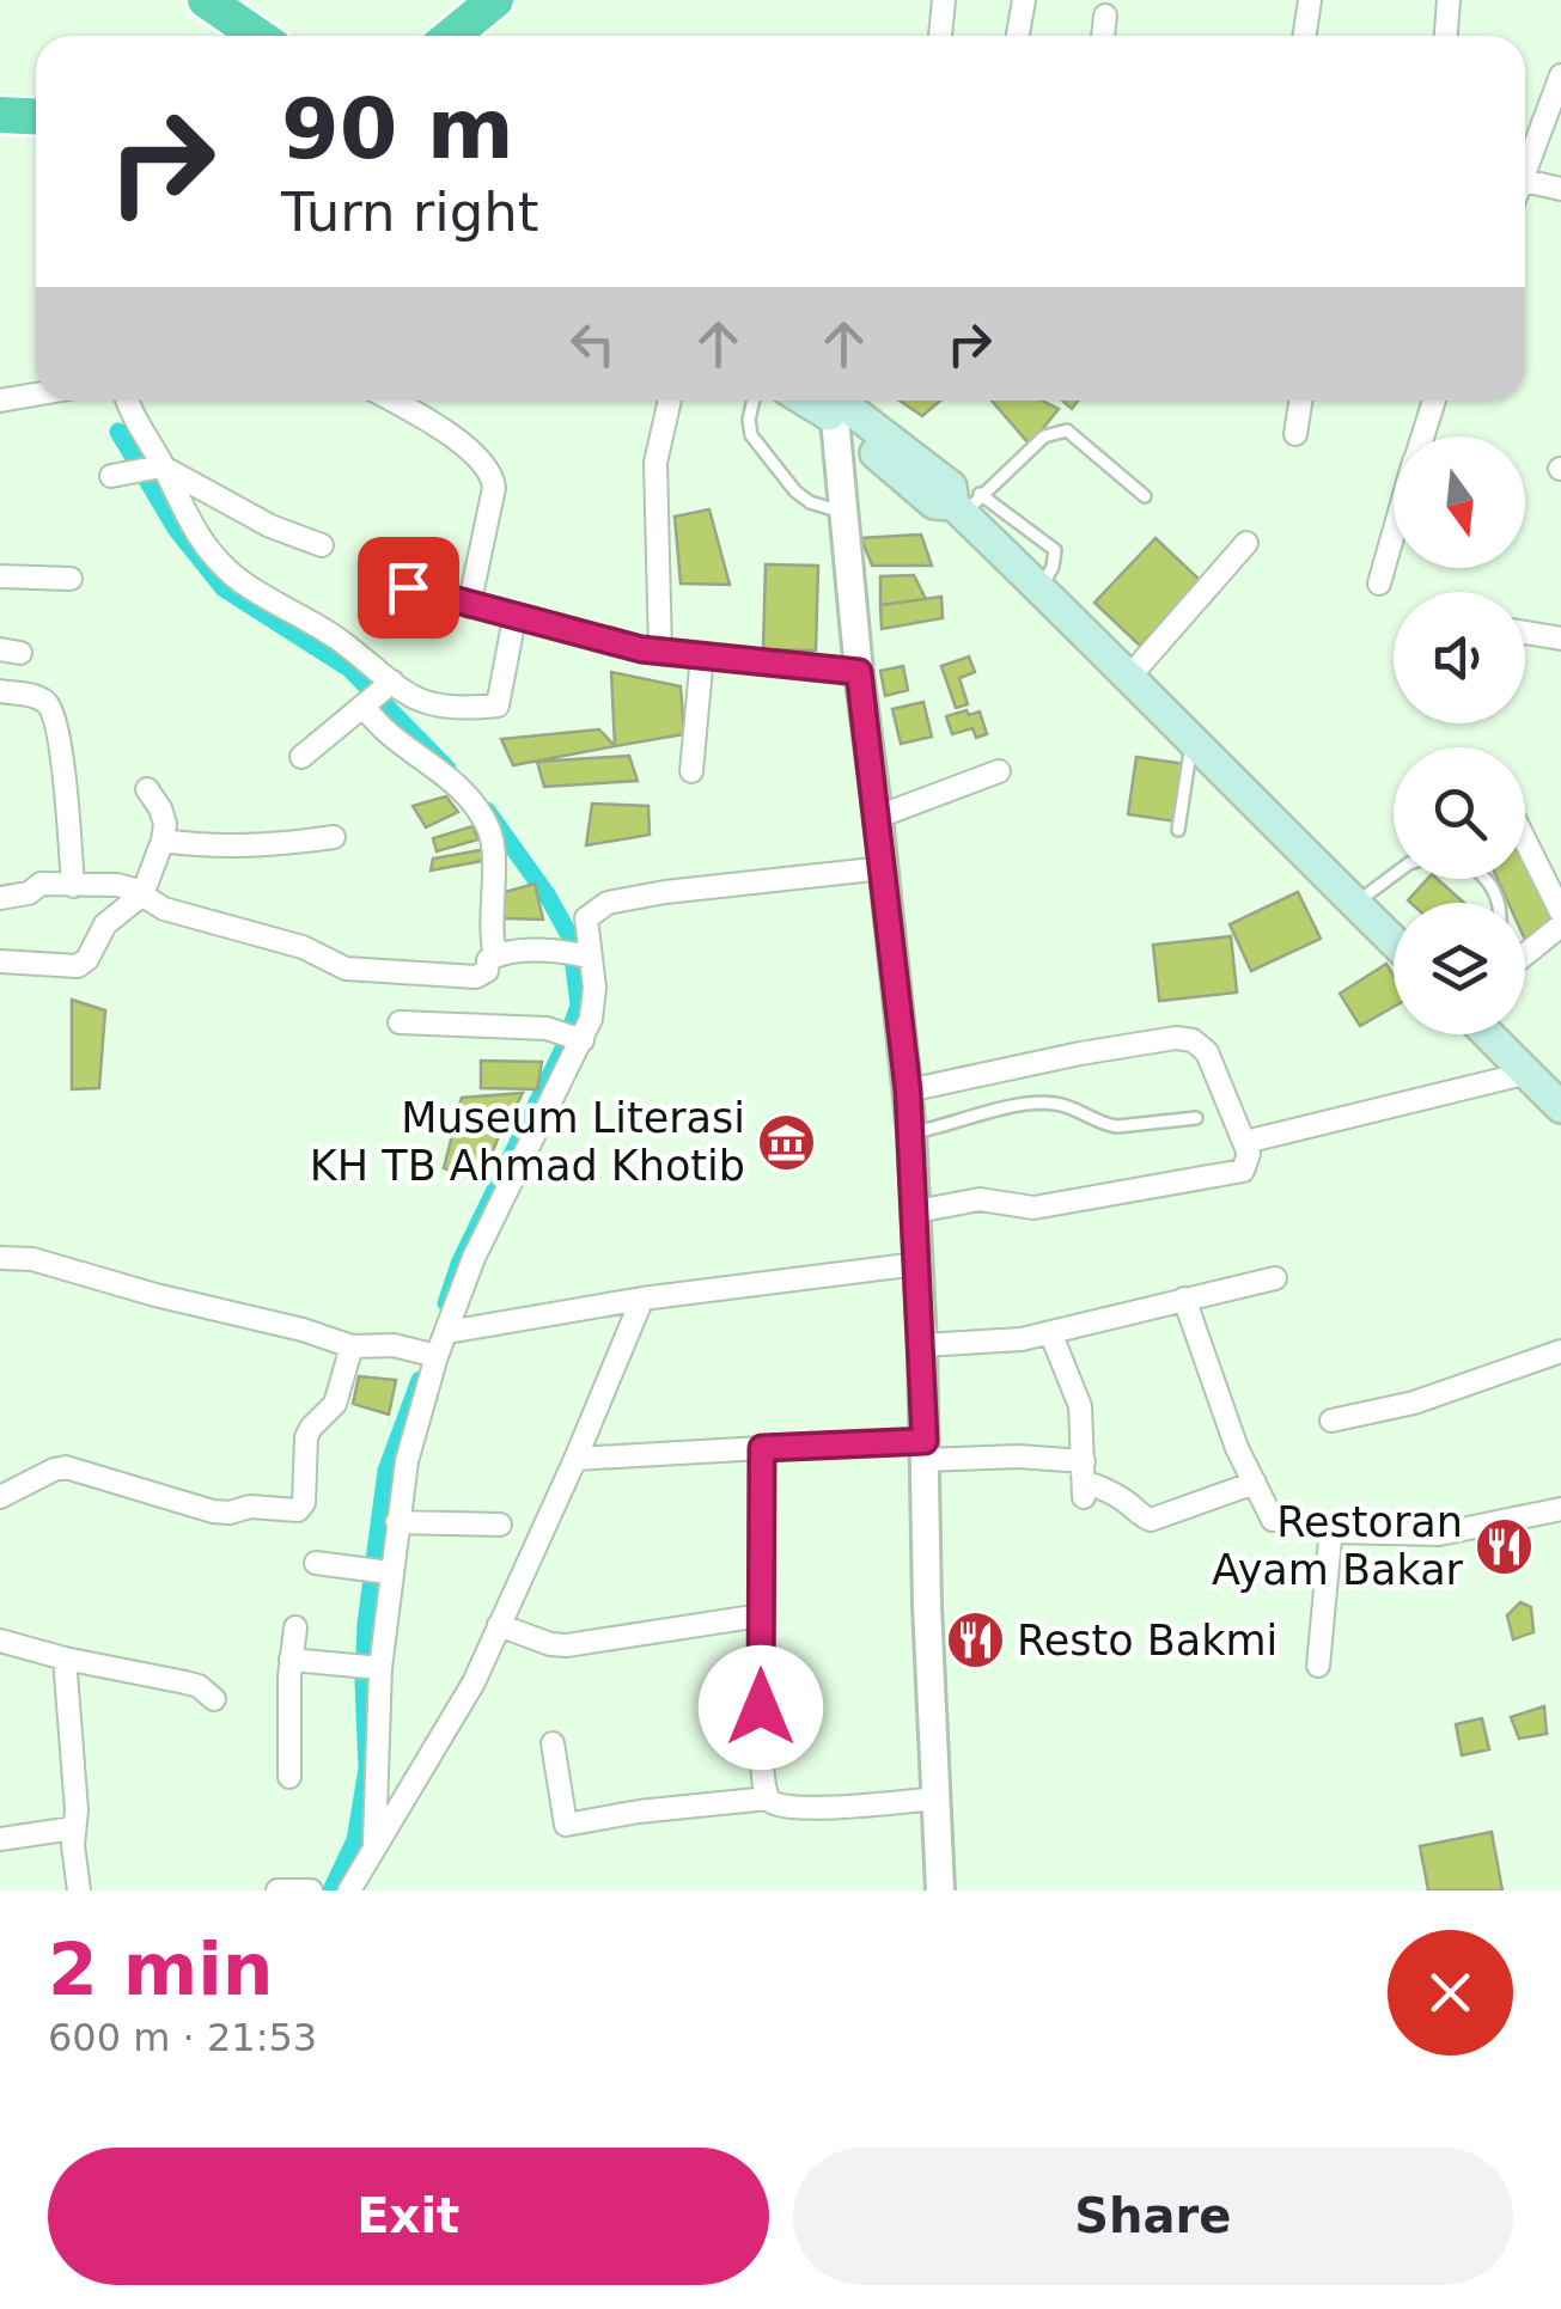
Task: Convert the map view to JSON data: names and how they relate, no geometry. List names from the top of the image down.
{
  "places": {
    "museum": ["Museum Literasi KH TB Ahmad Khotib"],
    "restaurant": ["Restoran Ayam Bakar", "Resto Bakmi"]
  },
  "north": "bottom",
  "page": {
    "turn": ["90 m", "Turn right"],
    "heading": ["2 min", "600 m · 21:53"],
    "buttons": ["Exit", "Share"]
  }
}
